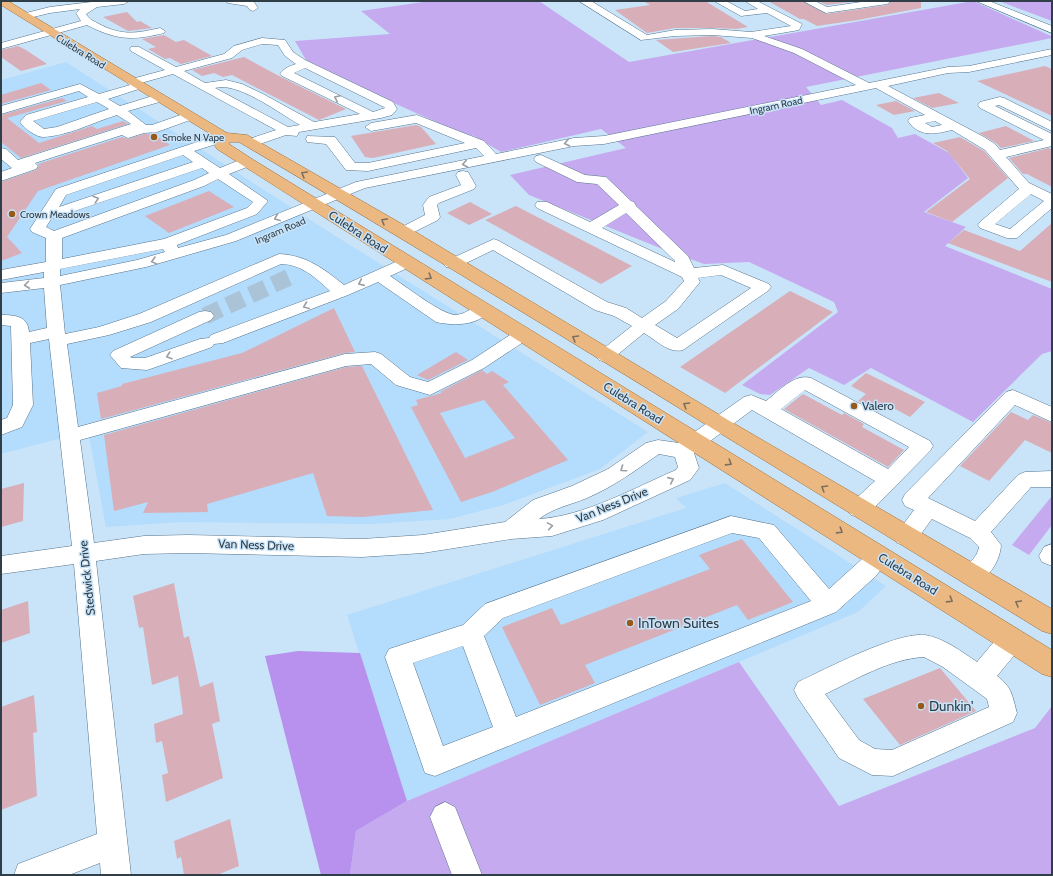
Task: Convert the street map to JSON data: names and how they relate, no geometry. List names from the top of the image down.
{
  "streets": {
    "main road": ["Culebra Road"],
    "street": ["Ingram Road", "Van Ness Drive", "Stedwick Drive"]
  },
  "crossings": [
    ["Culebra Road", "Ingram Road"],
    ["Culebra Road", "Van Ness Drive"],
    ["Ingram Road", "Stedwick Drive"],
    ["Van Ness Drive", "Stedwick Drive"]
  ],
  "places": [
    "Smoke N Vape",
    "Crown Meadows",
    "Valero",
    "InTown Suites",
    "Dunkin'"
  ]
}
